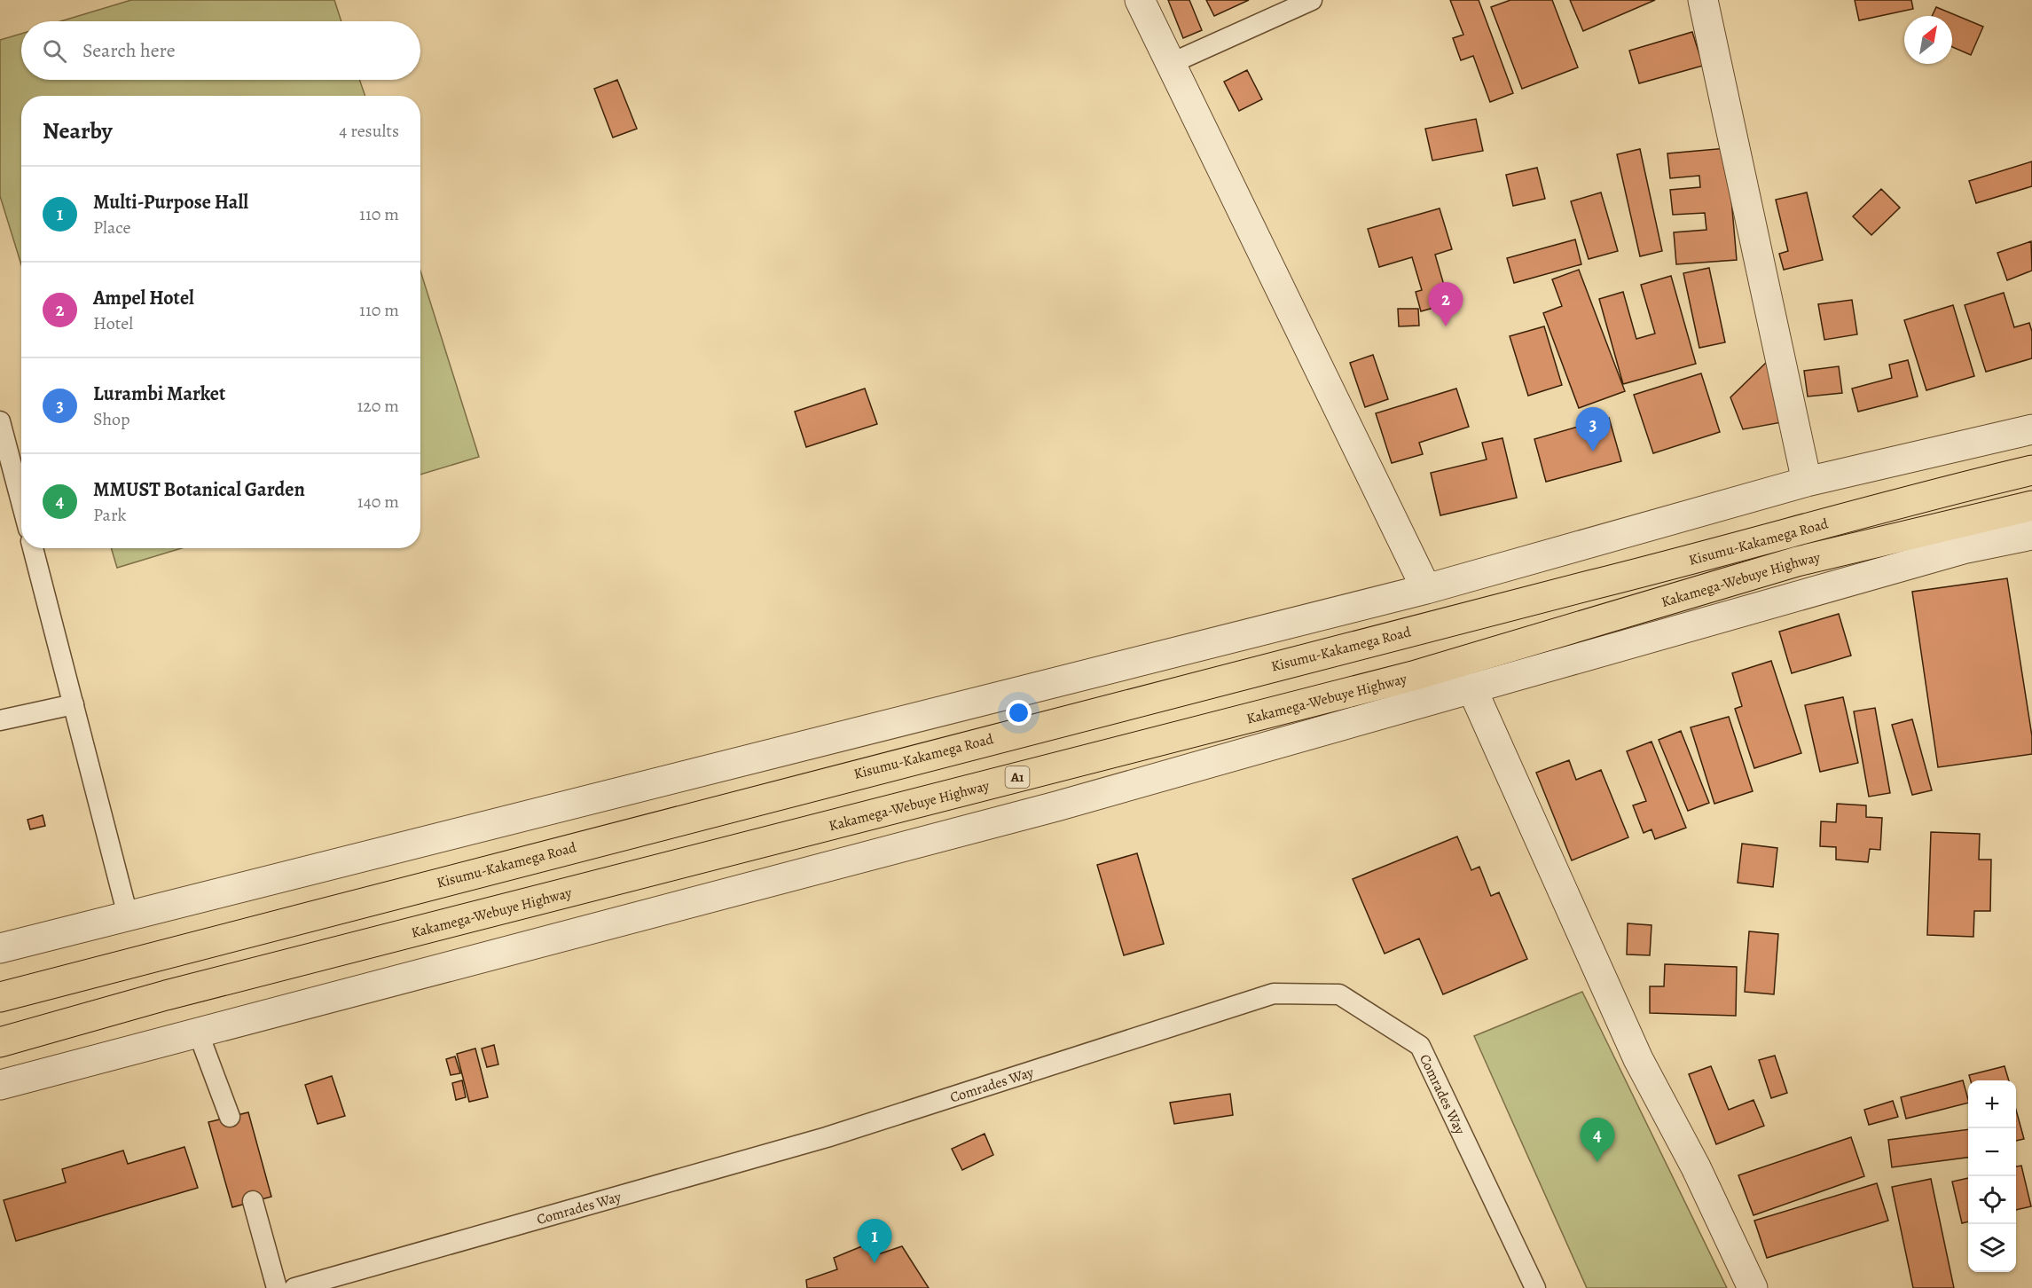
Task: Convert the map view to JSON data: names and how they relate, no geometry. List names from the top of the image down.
{
  "streets": {
    "highway": ["Kisumu-Kakamega Road", "Kakamega-Webuye Highway", "A1"],
    "lane": ["Comrades Way"]
  },
  "north": "top right",
  "page": {
    "search": "Search here",
    "heading": ["Nearby", "4 results"],
    "list": [
      {
        "mark": "1",
        "name": "Multi-Purpose Hall",
        "note": "Place",
        "value": "110 m"
      },
      {
        "mark": "2",
        "name": "Ampel Hotel",
        "note": "Hotel",
        "value": "110 m"
      },
      {
        "mark": "3",
        "name": "Lurambi Market",
        "note": "Shop",
        "value": "120 m"
      },
      {
        "mark": "4",
        "name": "MMUST Botanical Garden",
        "note": "Park",
        "value": "140 m"
      }
    ],
    "pins": [
      "2",
      "3",
      "4",
      "1"
    ],
    "map_buttons": ["+", "−"]
  }
}
